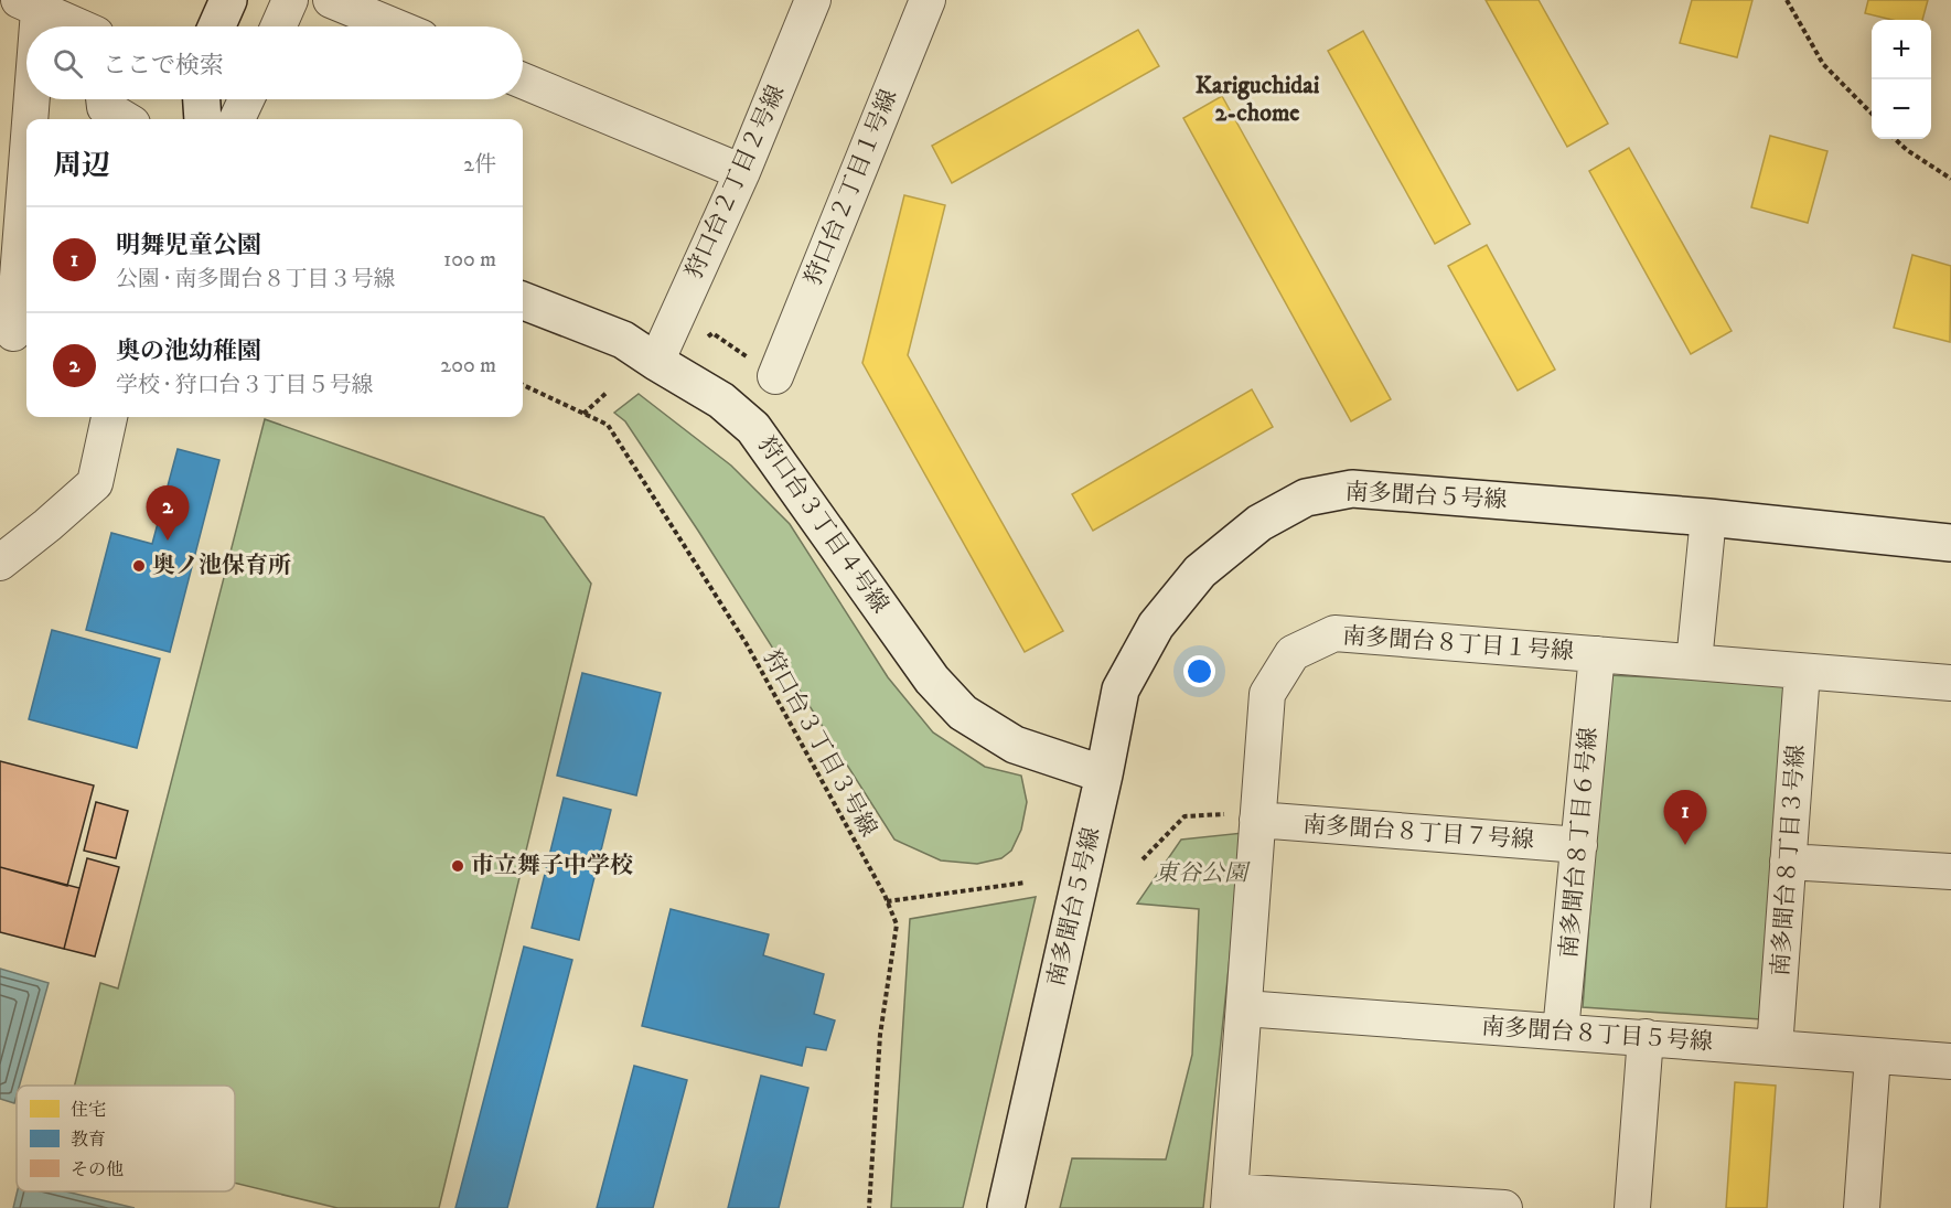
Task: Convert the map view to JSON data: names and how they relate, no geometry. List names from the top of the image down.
{
  "streets": {
    "street": [
      "狩口台２丁目２号線",
      "狩口台２丁目１号線",
      "南多聞台５号線",
      "狩口台３丁目４号線",
      "南多聞台８丁目１号線",
      "南多聞台８丁目７号線",
      "南多聞台８丁目６号線",
      "南多聞台８丁目３号線",
      "南多聞台８丁目５号線"
    ],
    "path": ["狩口台３丁目３号線"]
  },
  "crossings": [
    ["狩口台２丁目２号線", "狩口台３丁目４号線"],
    ["南多聞台５号線", "狩口台３丁目４号線"],
    ["南多聞台８丁目１号線", "南多聞台８丁目７号線"],
    ["南多聞台８丁目１号線", "南多聞台８丁目６号線"],
    ["南多聞台８丁目１号線", "南多聞台８丁目３号線"],
    ["南多聞台８丁目１号線", "南多聞台８丁目５号線"],
    ["南多聞台８丁目７号線", "南多聞台８丁目６号線"],
    ["南多聞台８丁目６号線", "南多聞台８丁目５号線"],
    ["南多聞台８丁目３号線", "南多聞台８丁目５号線"]
  ],
  "districts": ["Kariguchidai 2-chome"],
  "parks": ["東谷公園"],
  "places": ["奥ノ池保育所", "市立舞子中学校"],
  "legend": ["住宅", "教育", "その他"],
  "page": {
    "map_buttons": ["+", "−"],
    "search": "ここで検索",
    "heading": ["周辺", "2件"],
    "list": [
      {
        "mark": "1",
        "name": "明舞児童公園",
        "note": "公園 · 南多聞台８丁目３号線",
        "value": "100 m"
      },
      {
        "mark": "2",
        "name": "奥の池幼稚園",
        "note": "学校 · 狩口台３丁目５号線",
        "value": "200 m"
      }
    ],
    "pins": ["2", "1"]
  }
}
